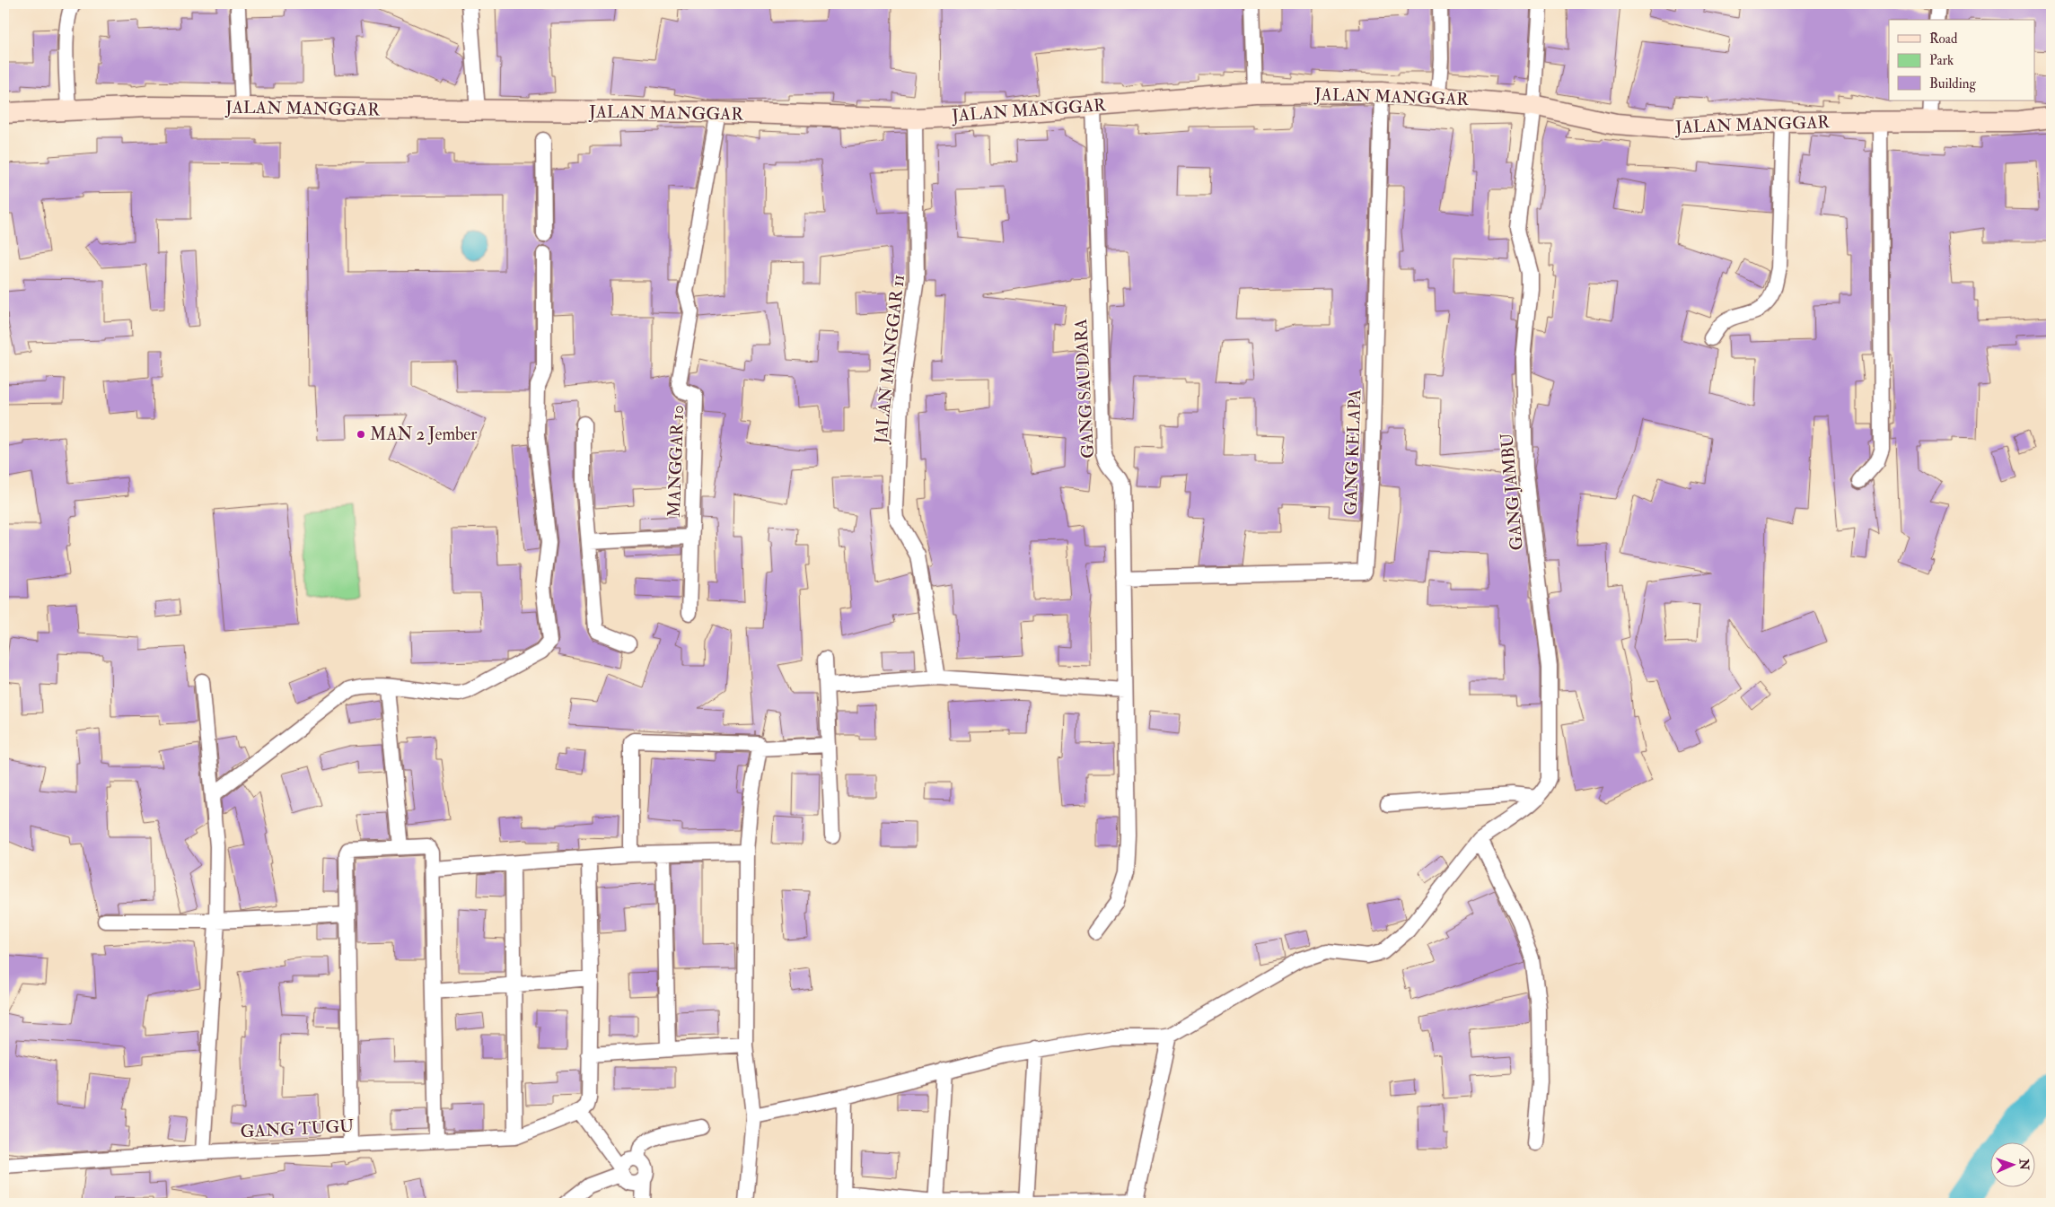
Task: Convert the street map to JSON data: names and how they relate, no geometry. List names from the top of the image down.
{
  "streets": {
    "main road": ["JALAN MANGGAR"],
    "street": [
      "JALAN MANGGAR 11",
      "GANG SAUDARA",
      "GANG KELAPA",
      "MANGGAR 10",
      "GANG JAMBU",
      "GANG TUGU"
    ]
  },
  "crossings": [
    ["JALAN MANGGAR", "JALAN MANGGAR 11"],
    ["JALAN MANGGAR", "GANG SAUDARA"],
    ["JALAN MANGGAR", "GANG KELAPA"],
    ["JALAN MANGGAR", "MANGGAR 10"],
    ["JALAN MANGGAR", "GANG JAMBU"],
    ["GANG SAUDARA", "GANG KELAPA"]
  ],
  "places": ["MAN 2 Jember"],
  "legend": ["Road", "Park", "Building"],
  "north": "right"
}
